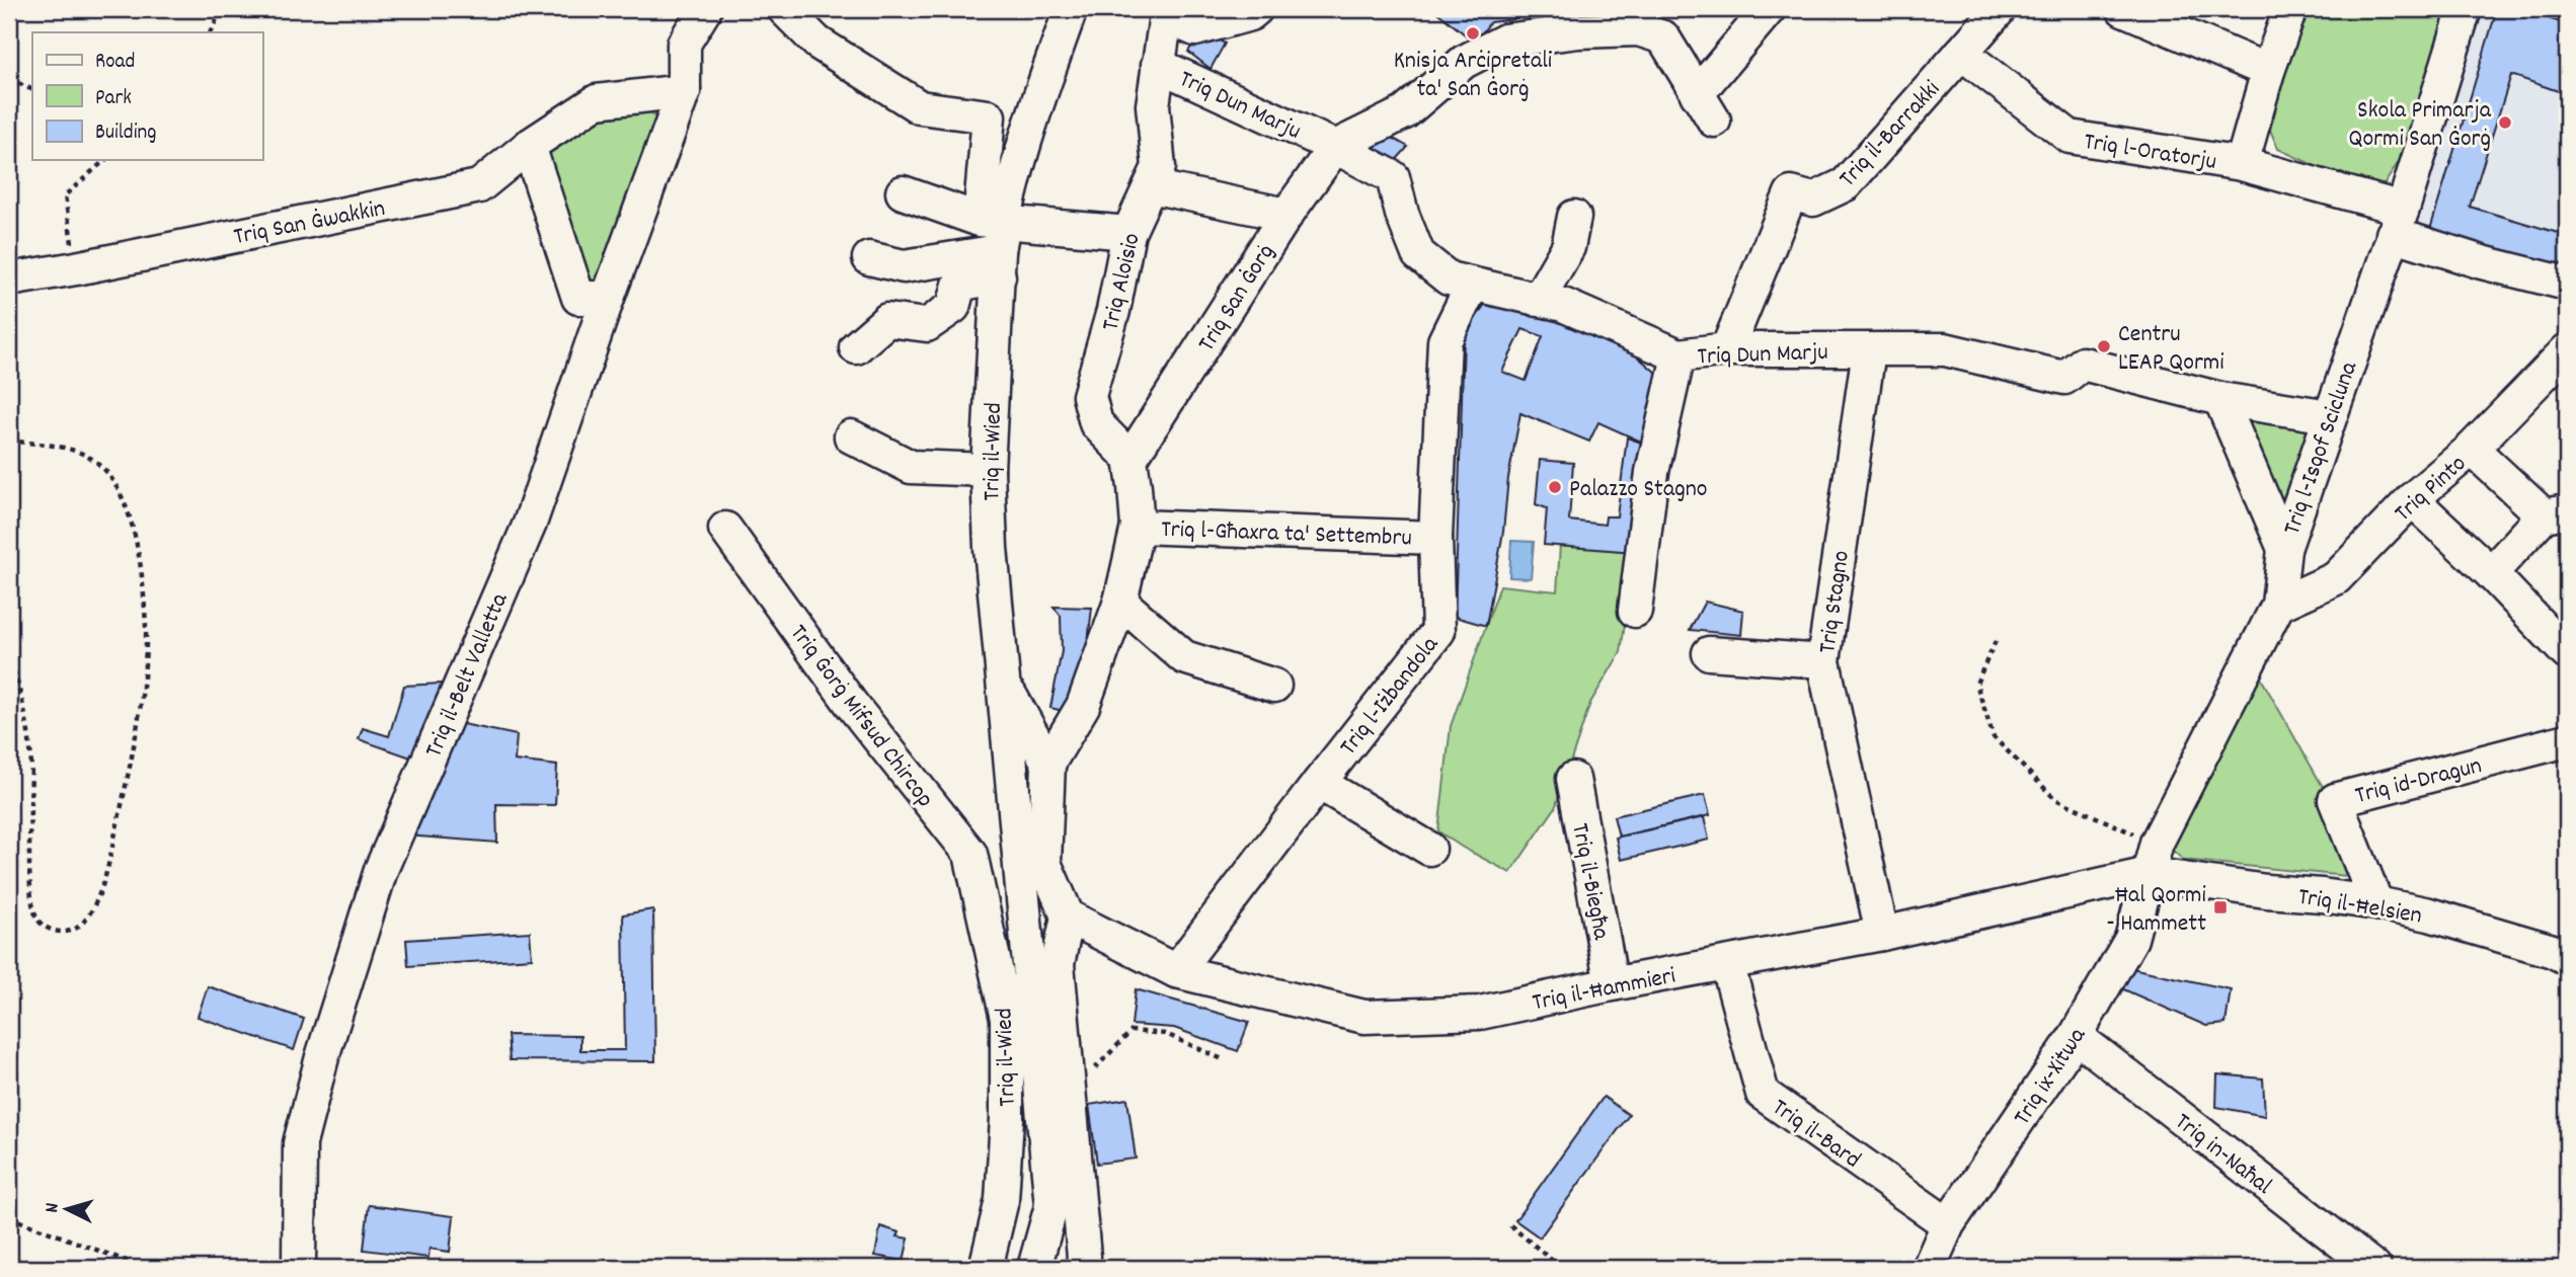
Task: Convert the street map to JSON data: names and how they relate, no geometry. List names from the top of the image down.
{
  "streets": {
    "street": [
      "Triq Dun Marju",
      "Triq il-Barrakki",
      "Triq l-Oratorju",
      "Triq San Ġwakkin",
      "Triq Aloisio",
      "Triq San Ġorġ",
      "Triq l-Isqof Scicluna",
      "Triq il-Wied",
      "Triq Pinto",
      "Triq l-Għaxra ta' Settembru",
      "Triq Stagno",
      "Triq il-Belt Valletta",
      "Triq l-Iżbandola",
      "Triq Ġorġ Mifsud Chircop",
      "Triq id-Dragun",
      "Triq il-Biegħa",
      "Triq il-Ħelsien",
      "Triq il-Ħammieri",
      "Triq ix-Xitwa",
      "Triq il-Bard",
      "Triq in-Naħal"
    ]
  },
  "crossings": [
    ["Triq Dun Marju", "Triq il-Barrakki"],
    ["Triq Dun Marju", "Triq Aloisio"],
    ["Triq Dun Marju", "Triq San Ġorġ"],
    ["Triq Dun Marju", "Triq l-Isqof Scicluna"],
    ["Triq Dun Marju", "Triq Stagno"],
    ["Triq Dun Marju", "Triq l-Iżbandola"],
    ["Triq il-Barrakki", "Triq l-Oratorju"],
    ["Triq l-Oratorju", "Triq l-Isqof Scicluna"],
    ["Triq San Ġwakkin", "Triq il-Belt Valletta"],
    ["Triq Aloisio", "Triq San Ġorġ"],
    ["Triq l-Isqof Scicluna", "Triq Pinto"],
    ["Triq l-Isqof Scicluna", "Triq il-Ħelsien"],
    ["Triq l-Isqof Scicluna", "Triq il-Ħammieri"],
    ["Triq l-Isqof Scicluna", "Triq ix-Xitwa"],
    ["Triq il-Wied", "Triq Ġorġ Mifsud Chircop"],
    ["Triq l-Għaxra ta' Settembru", "Triq l-Iżbandola"],
    ["Triq Stagno", "Triq il-Ħammieri"],
    ["Triq l-Iżbandola", "Triq il-Ħammieri"],
    ["Triq id-Dragun", "Triq il-Ħelsien"],
    ["Triq il-Biegħa", "Triq il-Ħammieri"],
    ["Triq il-Ħelsien", "Triq il-Ħammieri"],
    ["Triq il-Ħelsien", "Triq ix-Xitwa"],
    ["Triq il-Ħammieri", "Triq ix-Xitwa"],
    ["Triq il-Ħammieri", "Triq il-Bard"],
    ["Triq ix-Xitwa", "Triq il-Bard"],
    ["Triq ix-Xitwa", "Triq in-Naħal"]
  ],
  "places": {
    "other": [
      "Knisja Arċipretali ta' San Ġorġ",
      "Skola Primarja Qormi San Ġorġ",
      "Centru LEAP Qormi",
      "Palazzo Stagno"
    ],
    "transit": ["Ħal Qormi - Hammett"]
  },
  "legend": ["Road", "Park", "Building"],
  "north": "left"
}
